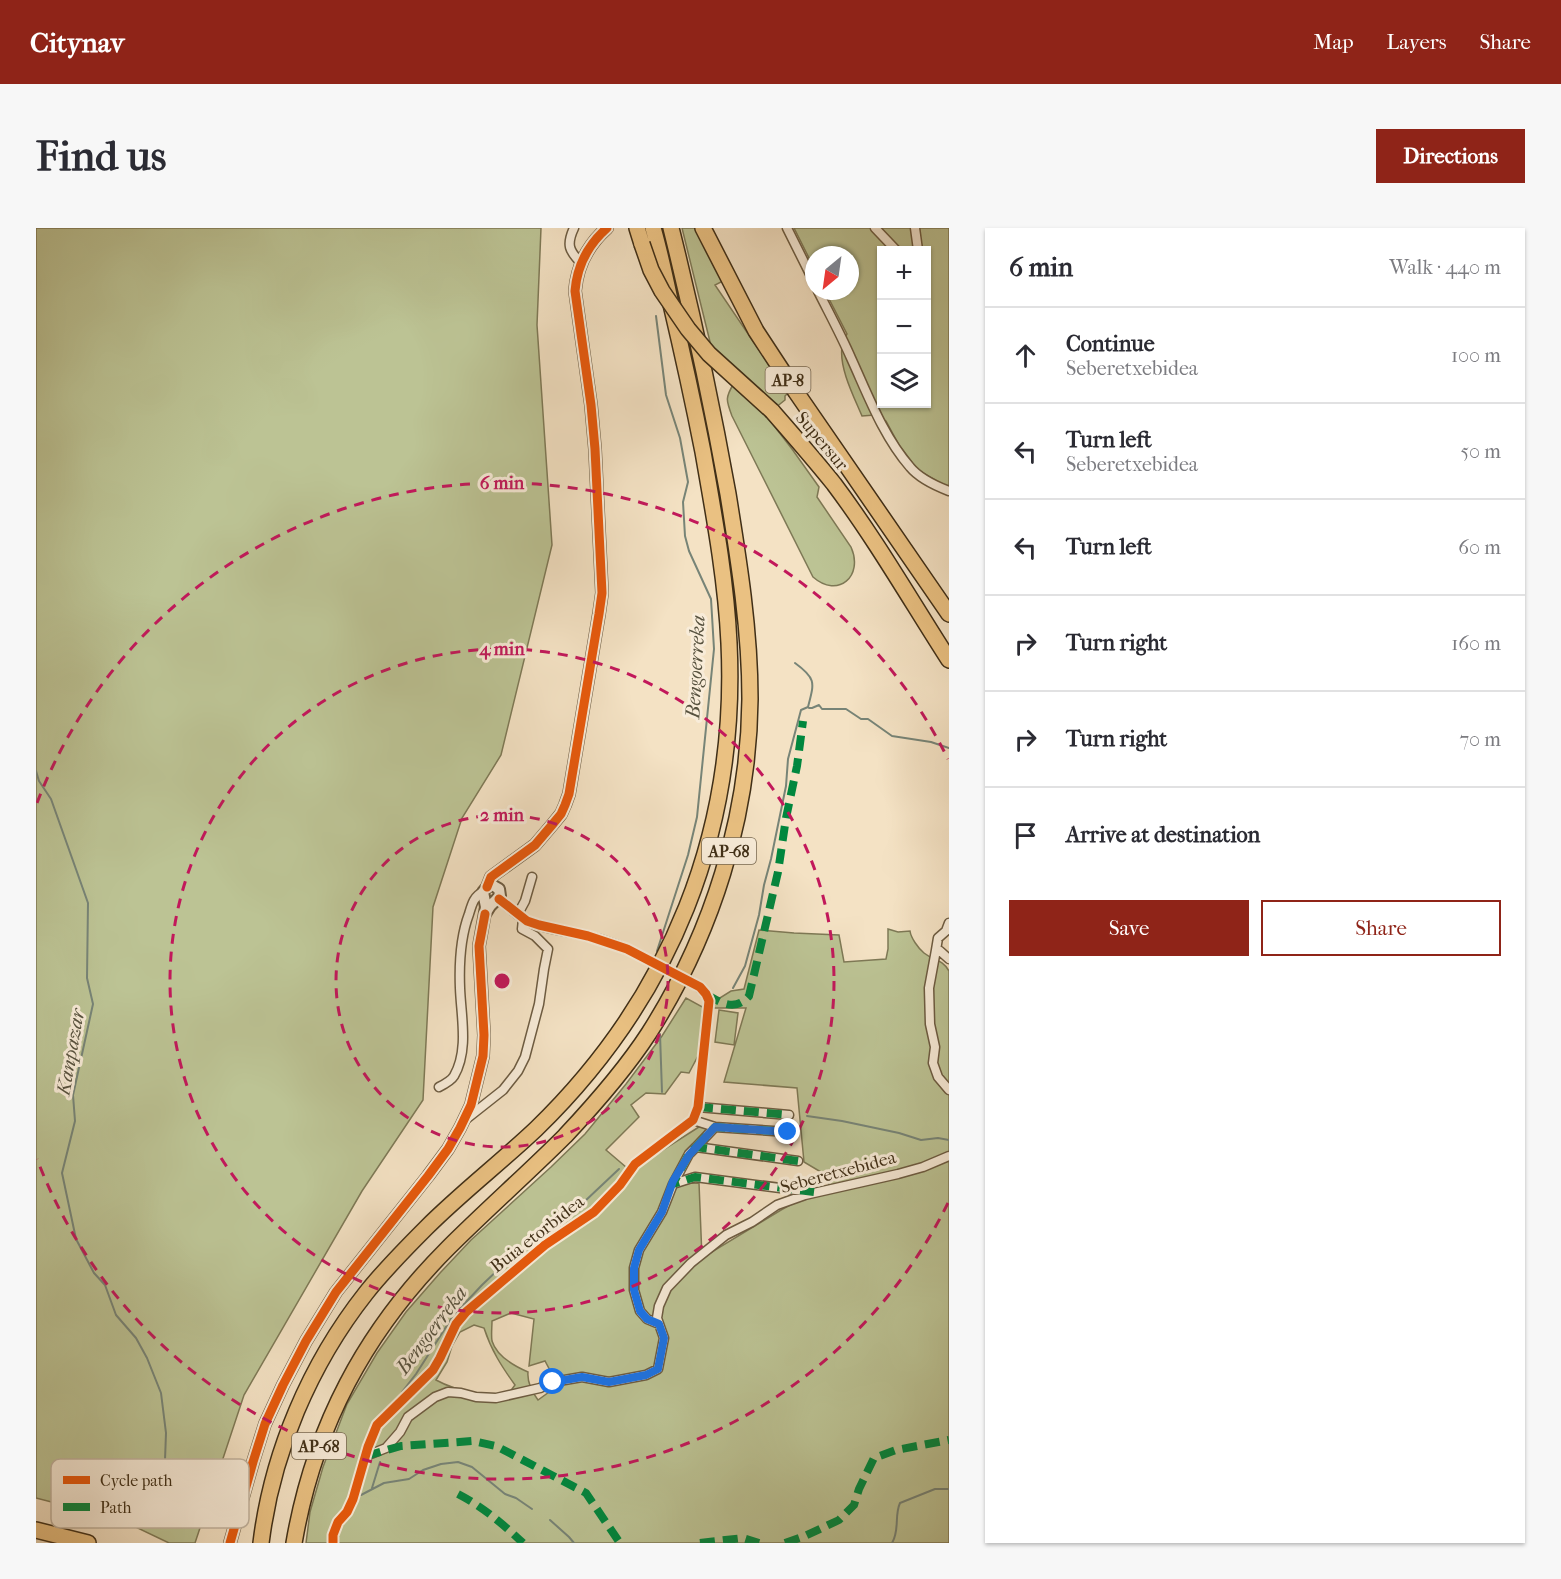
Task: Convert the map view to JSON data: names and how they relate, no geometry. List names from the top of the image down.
{
  "streets": {
    "highway": ["AP-8", "Supersur", "AP-68"],
    "street": ["Seberetxebidea", "Buia etorbidea"]
  },
  "crossings": [
    ["Seberetxebidea", "Buia etorbidea"]
  ],
  "water": ["Bengoerreka", "Kanpazar"],
  "legend": ["Cycle path", "Path"],
  "north": "bottom left",
  "page": {
    "header": "Citynav",
    "nav": ["Map", "Layers", "Share"],
    "buttons": [
      "Directions",
      ["Save", "Share"]
    ],
    "title": "Find us",
    "heading": ["6 min", "Walk · 440 m"],
    "map_buttons": ["+", "−"],
    "list": [
      ["Continue", "Seberetxebidea", "100 m"],
      ["Turn left", "Seberetxebidea", "50 m"],
      ["Turn left", "60 m"],
      ["Turn right", "160 m"],
      ["Turn right", "70 m"],
      "Arrive at destination"
    ]
  },
  "rings": ["6 min", "4 min", "2 min"]
}
